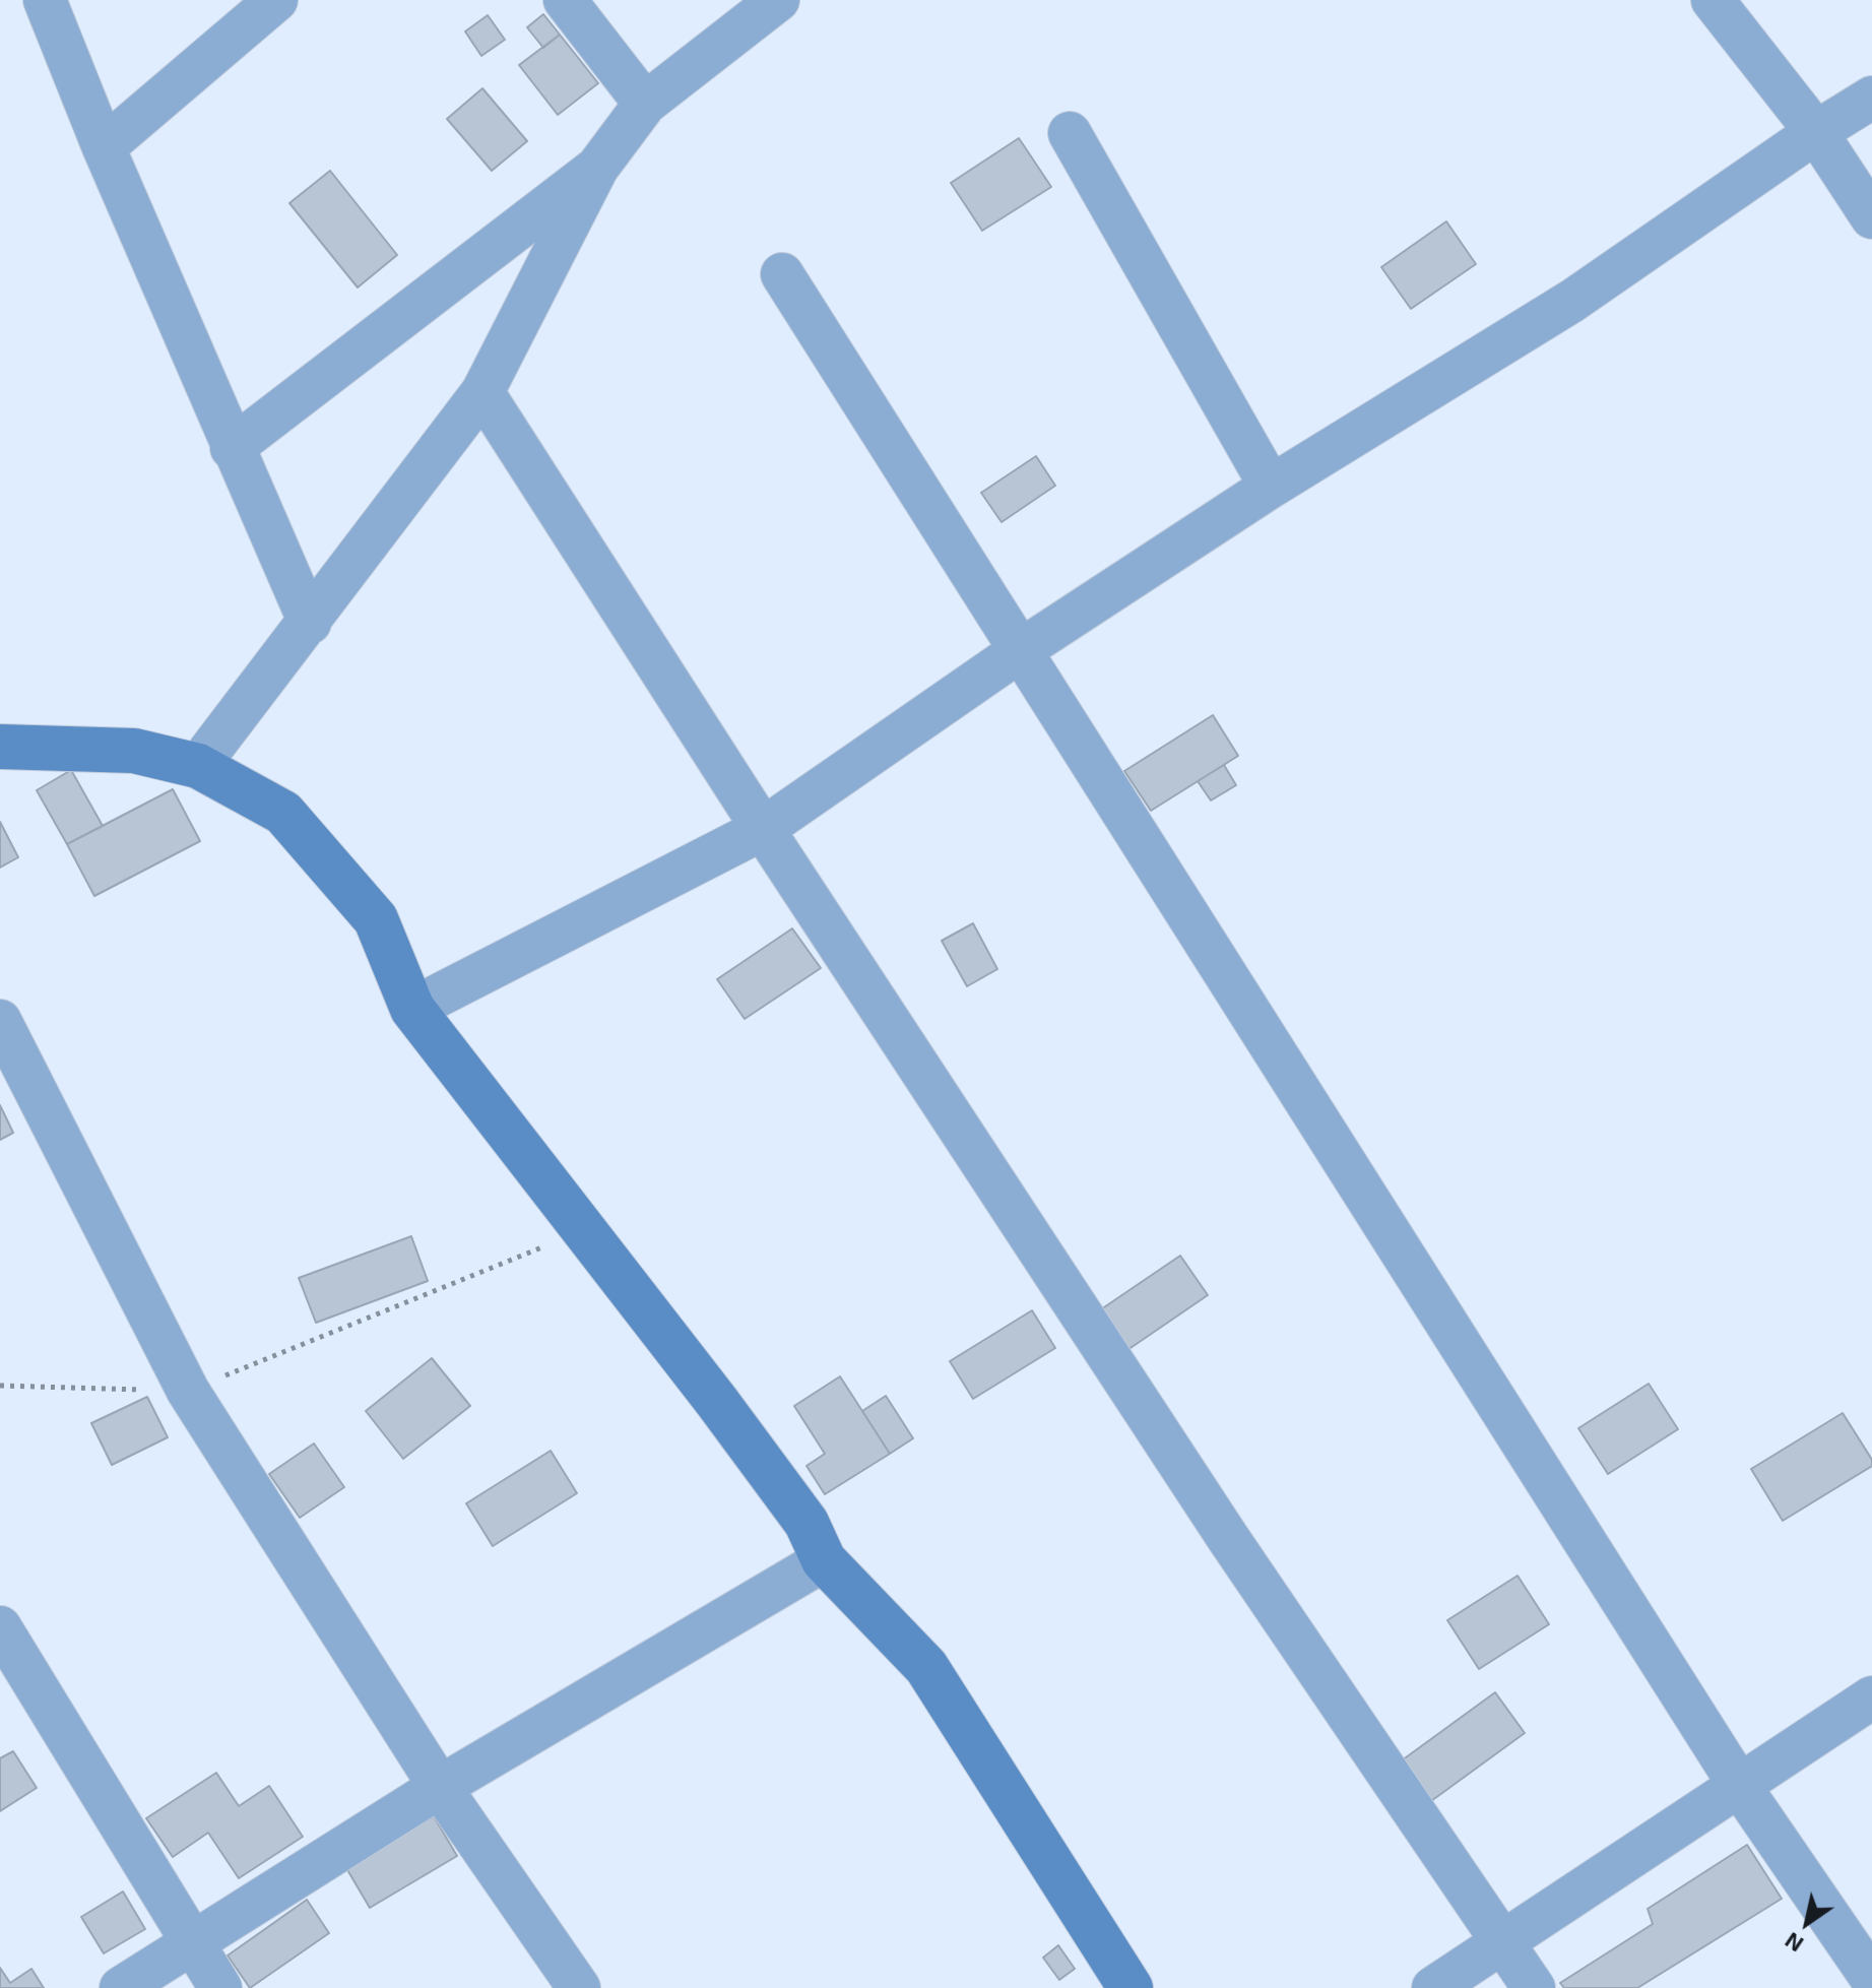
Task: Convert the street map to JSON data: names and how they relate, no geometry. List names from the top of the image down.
{
  "north": "bottom left"
}
